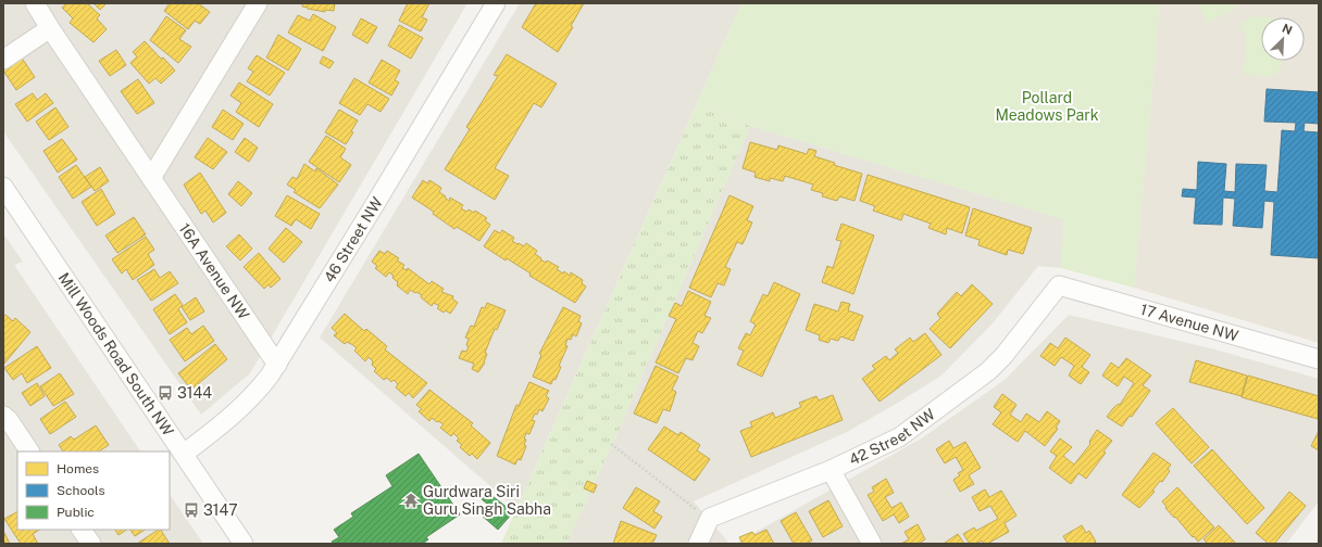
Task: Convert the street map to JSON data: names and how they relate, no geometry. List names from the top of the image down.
{
  "streets": {
    "street": [
      "46 Street NW",
      "16A Avenue NW",
      "17 Avenue NW",
      "Mill Woods Road South NW",
      "42 Street NW"
    ]
  },
  "crossings": [
    ["46 Street NW", "16A Avenue NW"],
    ["46 Street NW", "Mill Woods Road South NW"],
    ["17 Avenue NW", "42 Street NW"]
  ],
  "parks": ["Pollard Meadows Park"],
  "places": {
    "bus stop": ["3144", "3147"],
    "temple": ["Gurdwara Siri Guru Singh Sabha"]
  },
  "legend": ["Homes", "Schools", "Public"],
  "north": "top right"
}
